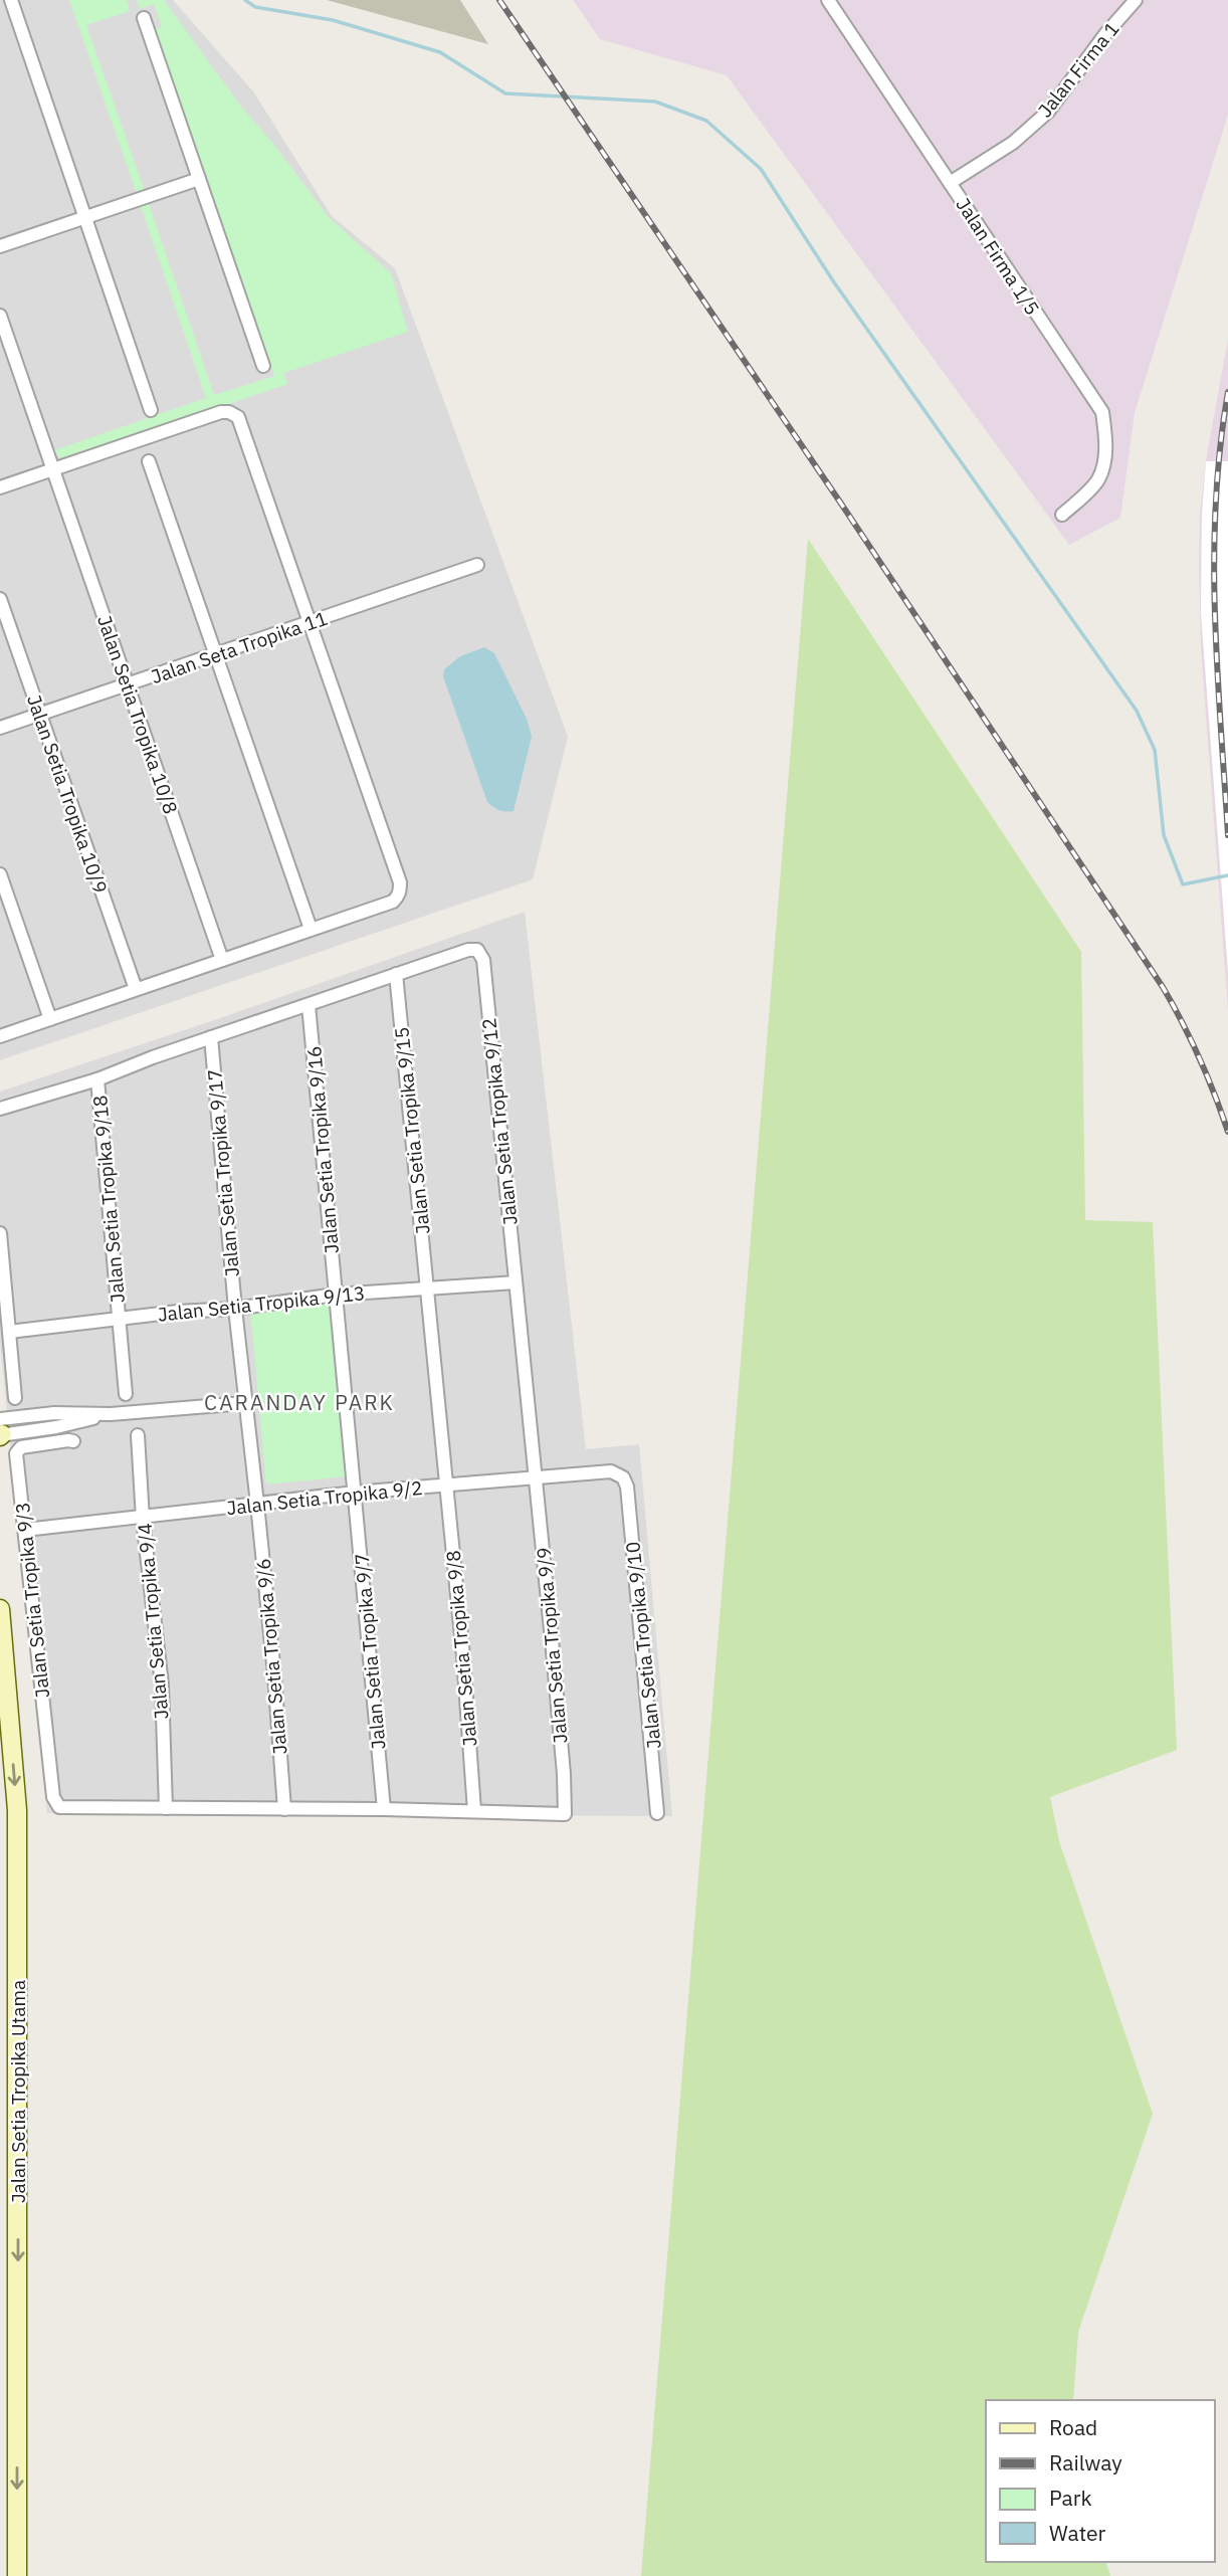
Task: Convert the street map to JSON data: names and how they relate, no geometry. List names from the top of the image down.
{
  "streets": {
    "main road": ["Jalan Setia Tropika Utama"],
    "street": [
      "Jalan Firma 1",
      "Jalan Firma 1/5",
      "Jalan Seta Tropika 11",
      "Jalan Setia Tropika 10/8",
      "Jalan Setia Tropika 10/9",
      "Jalan Setia Tropika 9/12",
      "Jalan Setia Tropika 9/15",
      "Jalan Setia Tropika 9/16",
      "Jalan Setia Tropika 9/17",
      "Jalan Setia Tropika 9/18",
      "Jalan Setia Tropika 9/13",
      "Jalan Setia Tropika 9/2",
      "Jalan Setia Tropika 9/3",
      "Jalan Setia Tropika 9/4",
      "Jalan Setia Tropika 9/9",
      "Jalan Setia Tropika 9/10",
      "Jalan Setia Tropika 9/8",
      "Jalan Setia Tropika 9/7",
      "Jalan Setia Tropika 9/6"
    ]
  },
  "crossings": [
    ["Jalan Firma 1", "Jalan Firma 1/5"],
    ["Jalan Seta Tropika 11", "Jalan Setia Tropika 10/8"],
    ["Jalan Seta Tropika 11", "Jalan Setia Tropika 10/9"],
    ["Jalan Setia Tropika 9/12", "Jalan Setia Tropika 9/15"],
    ["Jalan Setia Tropika 9/12", "Jalan Setia Tropika 9/13"],
    ["Jalan Setia Tropika 9/12", "Jalan Setia Tropika 9/2"],
    ["Jalan Setia Tropika 9/12", "Jalan Setia Tropika 9/9"],
    ["Jalan Setia Tropika 9/15", "Jalan Setia Tropika 9/13"],
    ["Jalan Setia Tropika 9/15", "Jalan Setia Tropika 9/2"],
    ["Jalan Setia Tropika 9/15", "Jalan Setia Tropika 9/8"],
    ["Jalan Setia Tropika 9/16", "Jalan Setia Tropika 9/13"],
    ["Jalan Setia Tropika 9/16", "Jalan Setia Tropika 9/2"],
    ["Jalan Setia Tropika 9/16", "Jalan Setia Tropika 9/7"],
    ["Jalan Setia Tropika 9/17", "Jalan Setia Tropika 9/13"],
    ["Jalan Setia Tropika 9/17", "Jalan Setia Tropika 9/6"],
    ["Jalan Setia Tropika 9/18", "Jalan Setia Tropika 9/13"],
    ["Jalan Setia Tropika 9/2", "Jalan Setia Tropika 9/3"],
    ["Jalan Setia Tropika 9/2", "Jalan Setia Tropika 9/4"],
    ["Jalan Setia Tropika 9/2", "Jalan Setia Tropika 9/9"],
    ["Jalan Setia Tropika 9/2", "Jalan Setia Tropika 9/10"],
    ["Jalan Setia Tropika 9/2", "Jalan Setia Tropika 9/8"],
    ["Jalan Setia Tropika 9/2", "Jalan Setia Tropika 9/7"],
    ["Jalan Setia Tropika 9/2", "Jalan Setia Tropika 9/6"],
    ["Jalan Setia Tropika 9/3", "Jalan Setia Tropika 9/4"],
    ["Jalan Setia Tropika 9/9", "Jalan Setia Tropika 9/8"]
  ],
  "one_way": ["Jalan Setia Tropika Utama"],
  "districts": ["CARANDAY PARK"],
  "legend": [
    "Road",
    "Railway",
    "Park",
    "Water"
  ]
}
